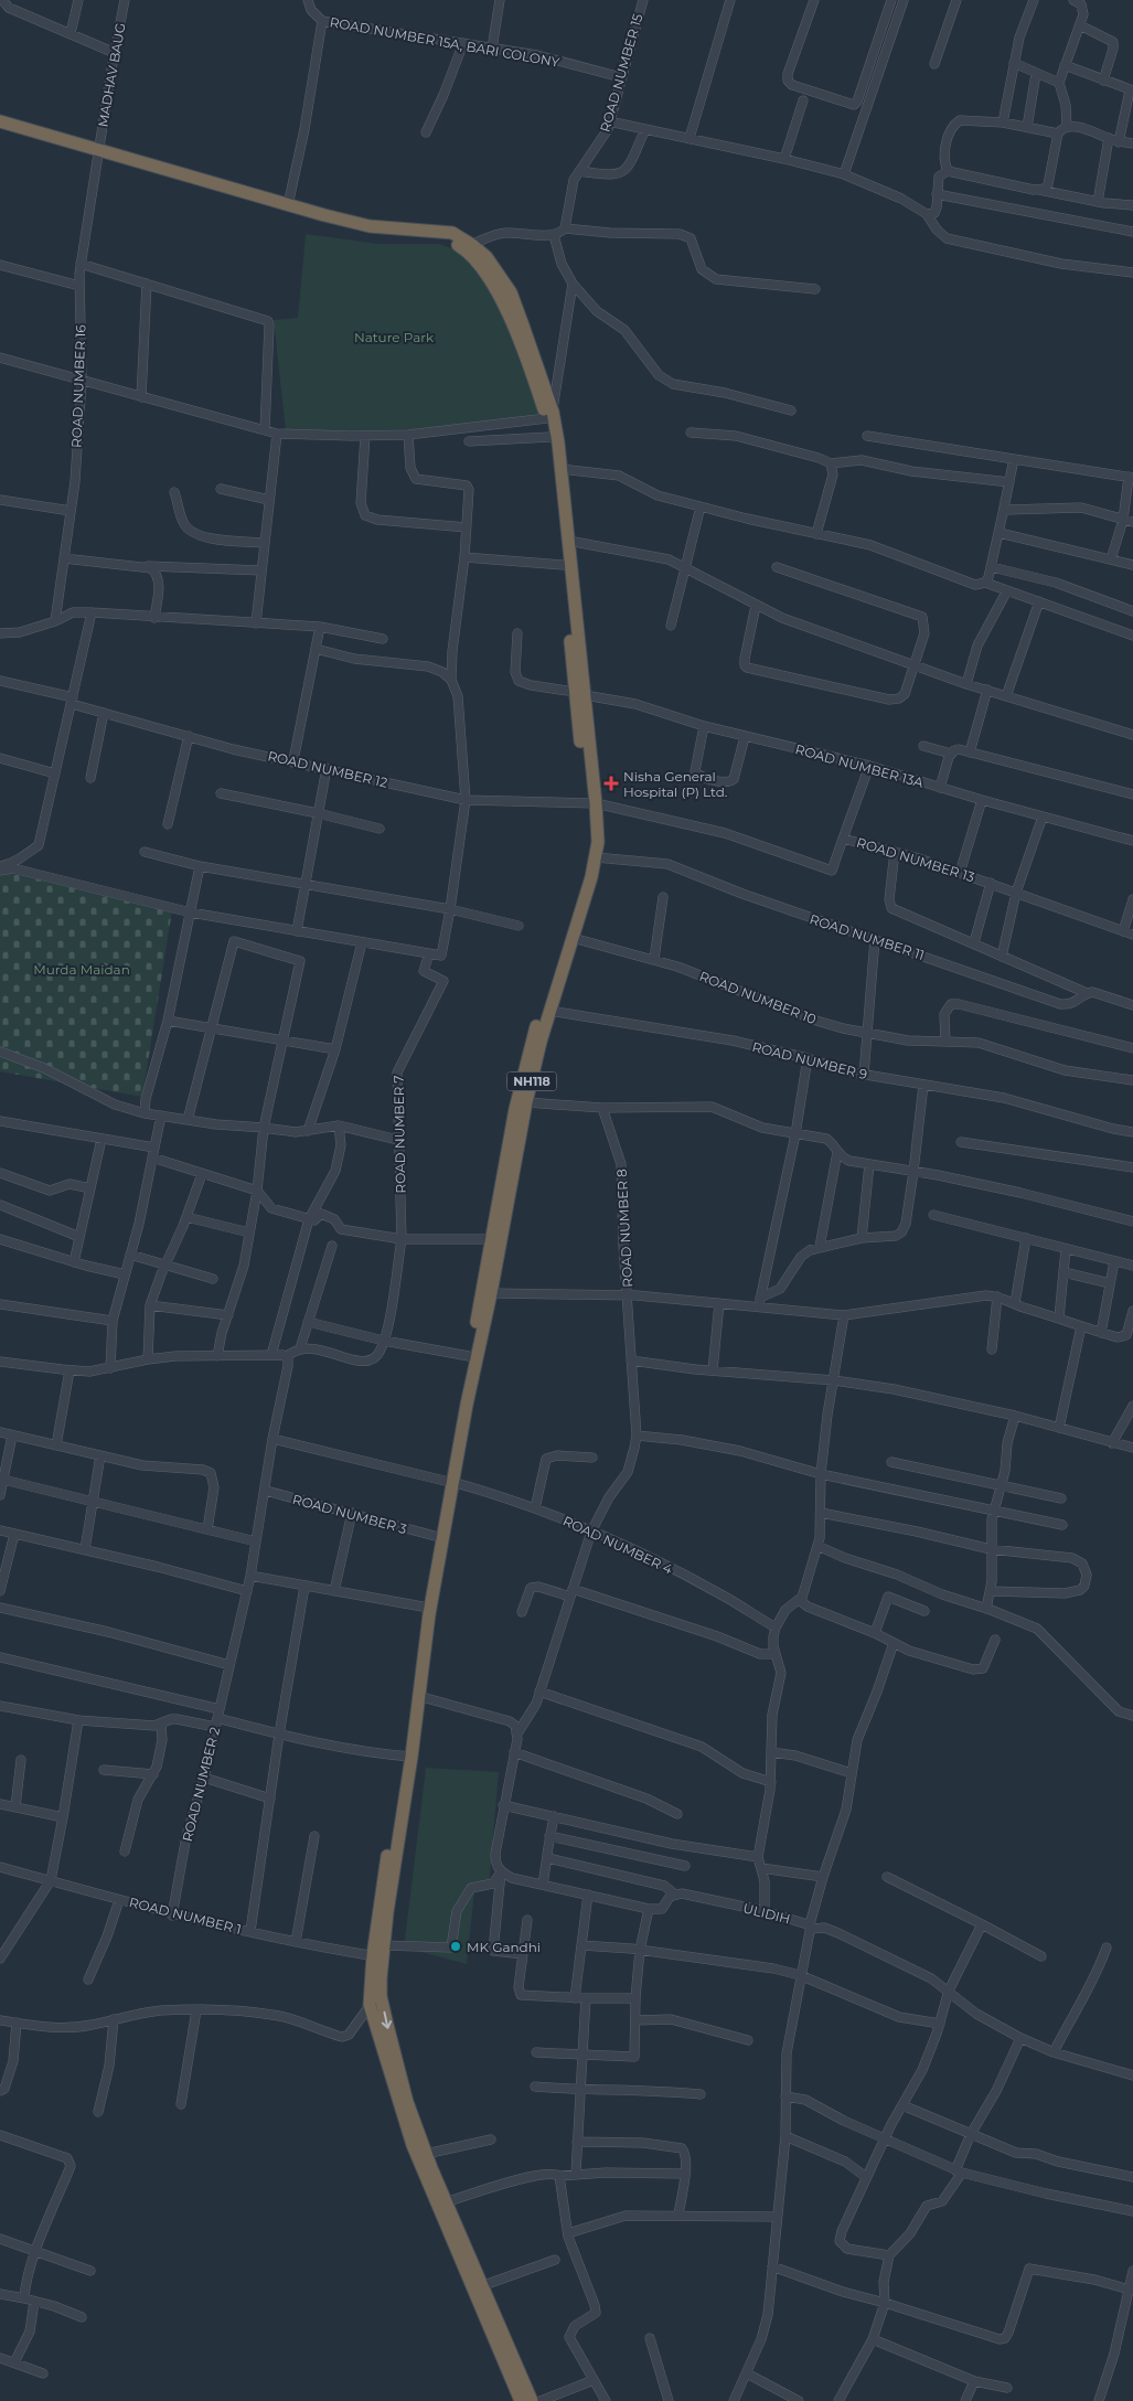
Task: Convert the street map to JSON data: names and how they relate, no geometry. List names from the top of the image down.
{
  "streets": {
    "highway": ["NH118"],
    "street": [
      "ROAD NUMBER 15A, BARI COLONY",
      "ROAD NUMBER 15",
      "MADHAV BAUG",
      "ROAD NUMBER 16",
      "ROAD NUMBER 13A",
      "ROAD NUMBER 12",
      "ROAD NUMBER 13",
      "ROAD NUMBER 11",
      "ROAD NUMBER 10",
      "ROAD NUMBER 9",
      "ROAD NUMBER 7",
      "ROAD NUMBER 8",
      "ROAD NUMBER 3",
      "ROAD NUMBER 4",
      "ROAD NUMBER 2",
      "ULIDIH",
      "ROAD NUMBER 1"
    ]
  },
  "crossings": [
    ["ROAD NUMBER 15A, BARI COLONY", "ROAD NUMBER 15"],
    ["ROAD NUMBER 15A, BARI COLONY", "NH118"],
    ["MADHAV BAUG", "ROAD NUMBER 16"],
    ["MADHAV BAUG", "NH118"],
    ["ROAD NUMBER 16", "NH118"],
    ["ROAD NUMBER 13A", "NH118"],
    ["ROAD NUMBER 12", "ROAD NUMBER 13"],
    ["ROAD NUMBER 12", "NH118"],
    ["ROAD NUMBER 13", "NH118"],
    ["ROAD NUMBER 11", "NH118"],
    ["ROAD NUMBER 10", "NH118"],
    ["ROAD NUMBER 9", "NH118"],
    ["NH118", "ROAD NUMBER 3"],
    ["NH118", "ROAD NUMBER 4"],
    ["NH118", "ROAD NUMBER 2"],
    ["NH118", "ROAD NUMBER 1"],
    ["ROAD NUMBER 8", "ROAD NUMBER 4"],
    ["ROAD NUMBER 2", "ROAD NUMBER 1"]
  ],
  "parks": ["Nature Park", "Murda Maidan"],
  "places": {
    "health": ["Nisha General Hospital (P) Ltd."],
    "other": ["MK Gandhi"]
  }
}
